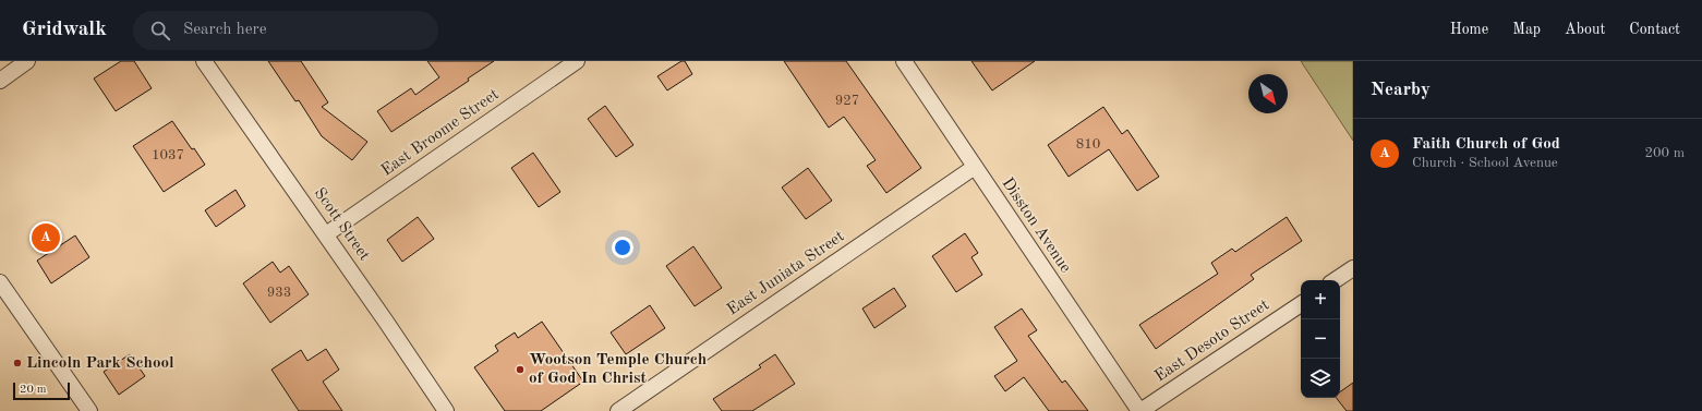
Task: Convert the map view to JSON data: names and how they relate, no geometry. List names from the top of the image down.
{
  "streets": {
    "street": [
      "East Broome Street",
      "Scott Street",
      "Disston Avenue",
      "East Juniata Street",
      "East Desoto Street"
    ]
  },
  "crossings": [
    ["East Broome Street", "Scott Street"],
    ["Disston Avenue", "East Juniata Street"],
    ["Disston Avenue", "East Desoto Street"]
  ],
  "places": ["Lincoln Park School", "Wootson Temple Church of God In Christ"],
  "house_numbers": [
    "927",
    "810",
    "1037",
    "933"
  ],
  "scale_bar": "20 m",
  "north": "bottom right",
  "page": {
    "header": "Gridwalk",
    "search": "Search here",
    "nav": [
      "Home",
      "Map",
      "About",
      "Contact"
    ],
    "heading": "Nearby",
    "list": [
      {
        "mark": "A",
        "name": "Faith Church of God",
        "note": "Church · School Avenue",
        "value": "200 m"
      }
    ],
    "pins": "A",
    "map_buttons": ["+", "−"],
    "scale": "20 m"
  }
}
